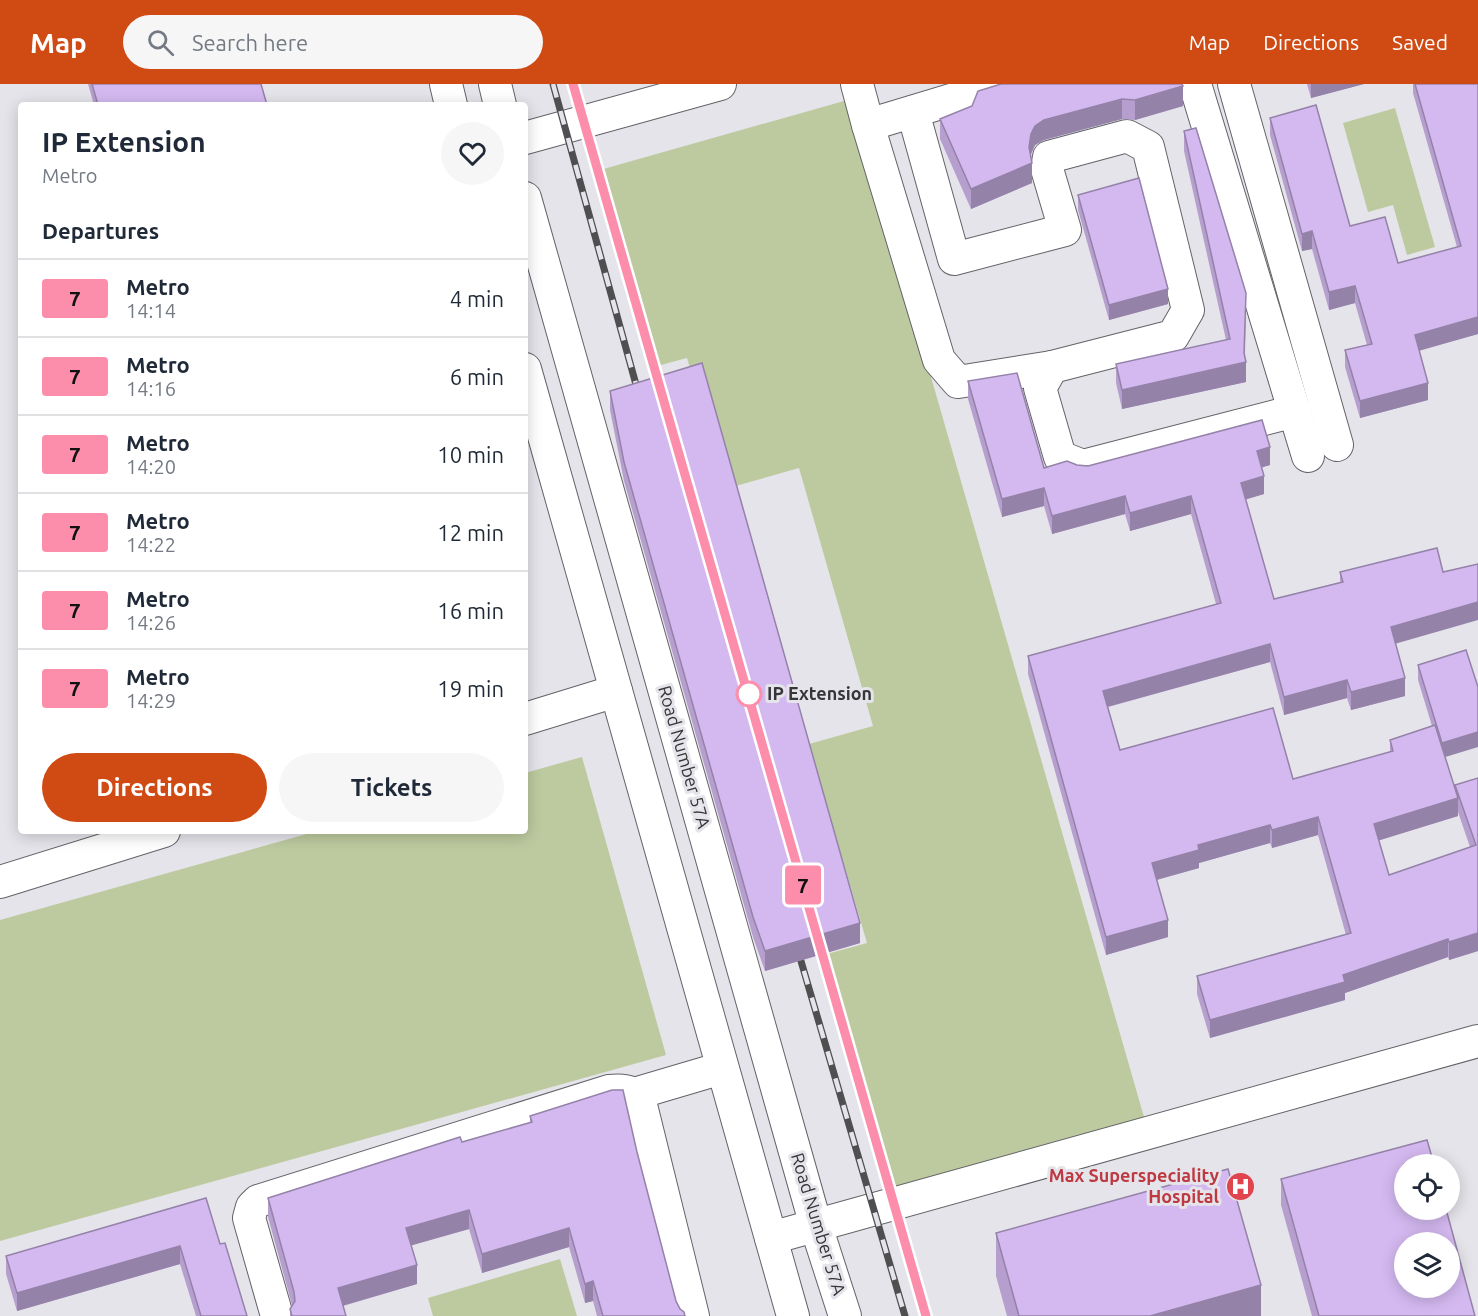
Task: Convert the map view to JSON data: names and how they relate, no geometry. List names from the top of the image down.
{
  "streets": {
    "street": ["Road Number 57A"]
  },
  "places": {
    "other": ["IP Extension"],
    "hospital": ["Max Superspeciality Hospital"]
  },
  "lines": ["metro line 7"],
  "page": {
    "header": "Map",
    "search": "Search here",
    "nav": ["Map", "Directions", "Saved"],
    "on_map": "7",
    "heading": [
      ["IP Extension", "Metro"],
      "Departures"
    ],
    "list": [
      {
        "mark": "7",
        "name": "Metro",
        "note": "14:14",
        "value": "4 min"
      },
      {
        "mark": "7",
        "name": "Metro",
        "note": "14:16",
        "value": "6 min"
      },
      {
        "mark": "7",
        "name": "Metro",
        "note": "14:20",
        "value": "10 min"
      },
      {
        "mark": "7",
        "name": "Metro",
        "note": "14:22",
        "value": "12 min"
      },
      {
        "mark": "7",
        "name": "Metro",
        "note": "14:26",
        "value": "16 min"
      },
      {
        "mark": "7",
        "name": "Metro",
        "note": "14:29",
        "value": "19 min"
      }
    ],
    "buttons": ["Directions", "Tickets"]
  }
}
